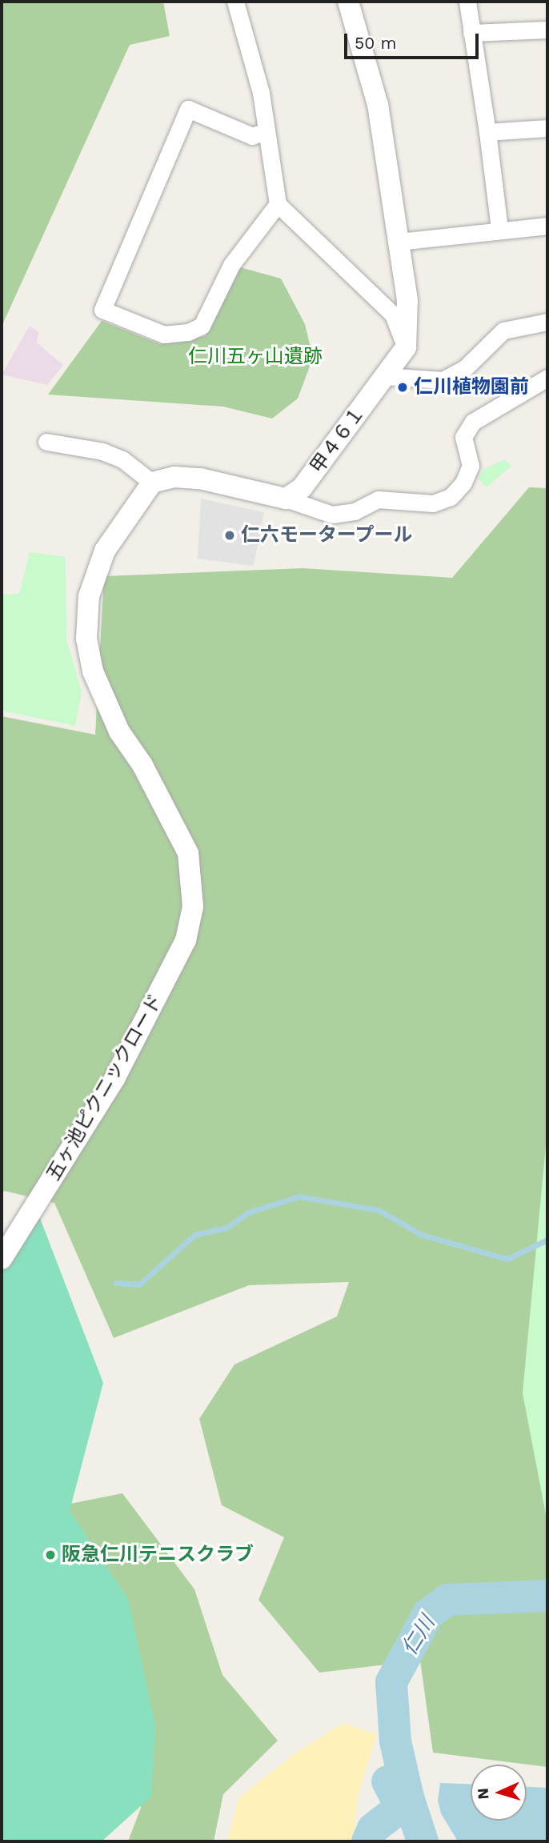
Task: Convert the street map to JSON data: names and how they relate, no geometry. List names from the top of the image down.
{
  "streets": {
    "street": ["甲４６１", "五ヶ池ピクニックロード"]
  },
  "water": ["仁川"],
  "parks": ["仁川五ヶ山遺跡"],
  "places": ["仁川植物園前", "仁六モータープール", "阪急仁川テニスクラブ"],
  "scale_bar": "50 m",
  "north": "left"
}
